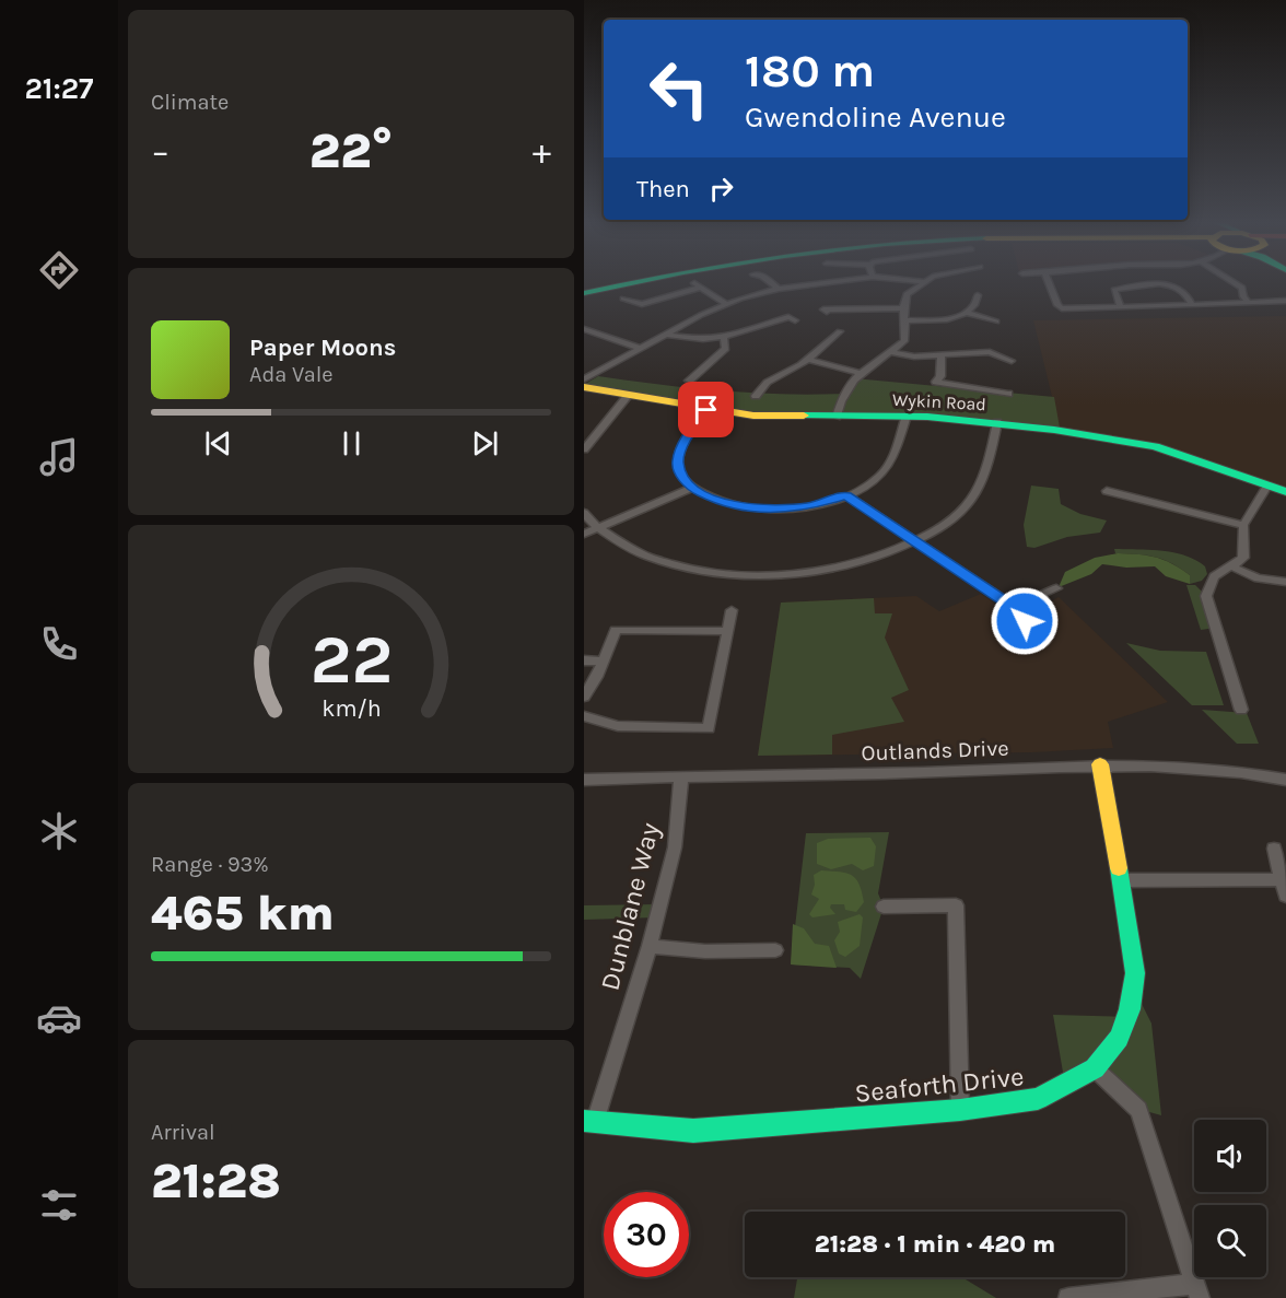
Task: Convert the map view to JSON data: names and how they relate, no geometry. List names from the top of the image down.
{
  "streets": {
    "street": [
      "Wykin Road",
      "Outlands Drive",
      "Dunblane Way",
      "Seaforth Drive"
    ]
  },
  "crossings": [
    ["Outlands Drive", "Dunblane Way"],
    ["Outlands Drive", "Seaforth Drive"],
    ["Dunblane Way", "Seaforth Drive"]
  ],
  "page": {
    "tabs": "21:27",
    "tile": [
      "Climate",
      ["Range · 93%", "465 km"],
      ["Arrival", "21:28"]
    ],
    "turn": ["180 m", "Gwendoline Avenue"],
    "heat": ["−", "22°", "+"],
    "then": "Then",
    "song": ["Paper Moons", "Ada Vale"],
    "limit": "30",
    "trip": "21:28 · 1 min · 420 m",
    "gauge": ["22", "km/h"]
  }
}
